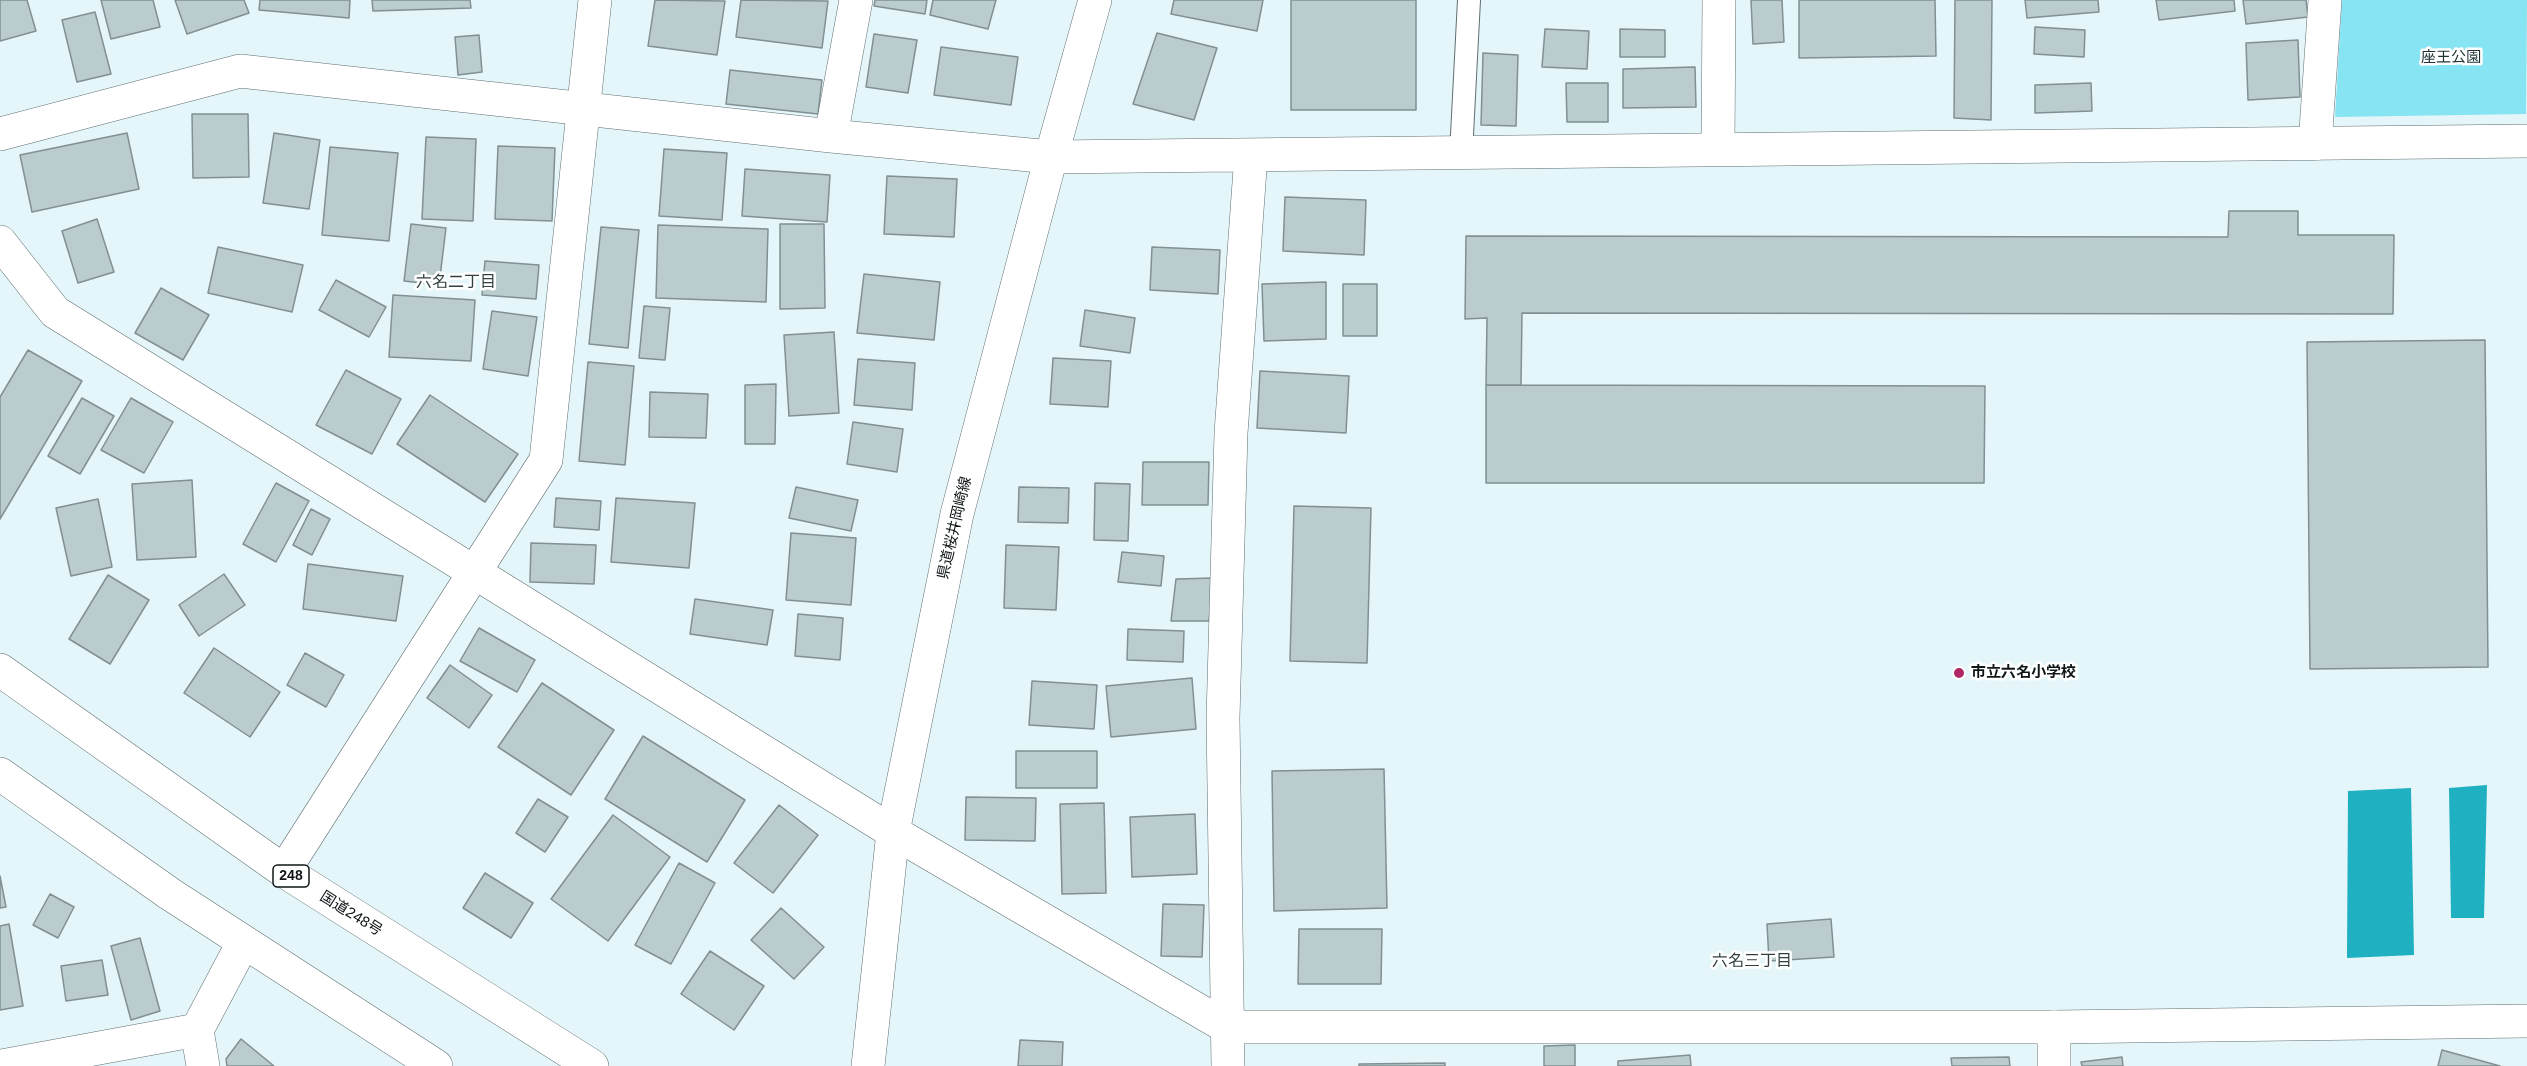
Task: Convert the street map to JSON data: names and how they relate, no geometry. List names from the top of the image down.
{
  "streets": {
    "main road": ["県道桜井岡崎線", "248", "国道248号"]
  },
  "districts": ["六名二丁目", "六名三丁目"],
  "parks": ["座王公園"],
  "places": ["市立六名小学校"]
}
